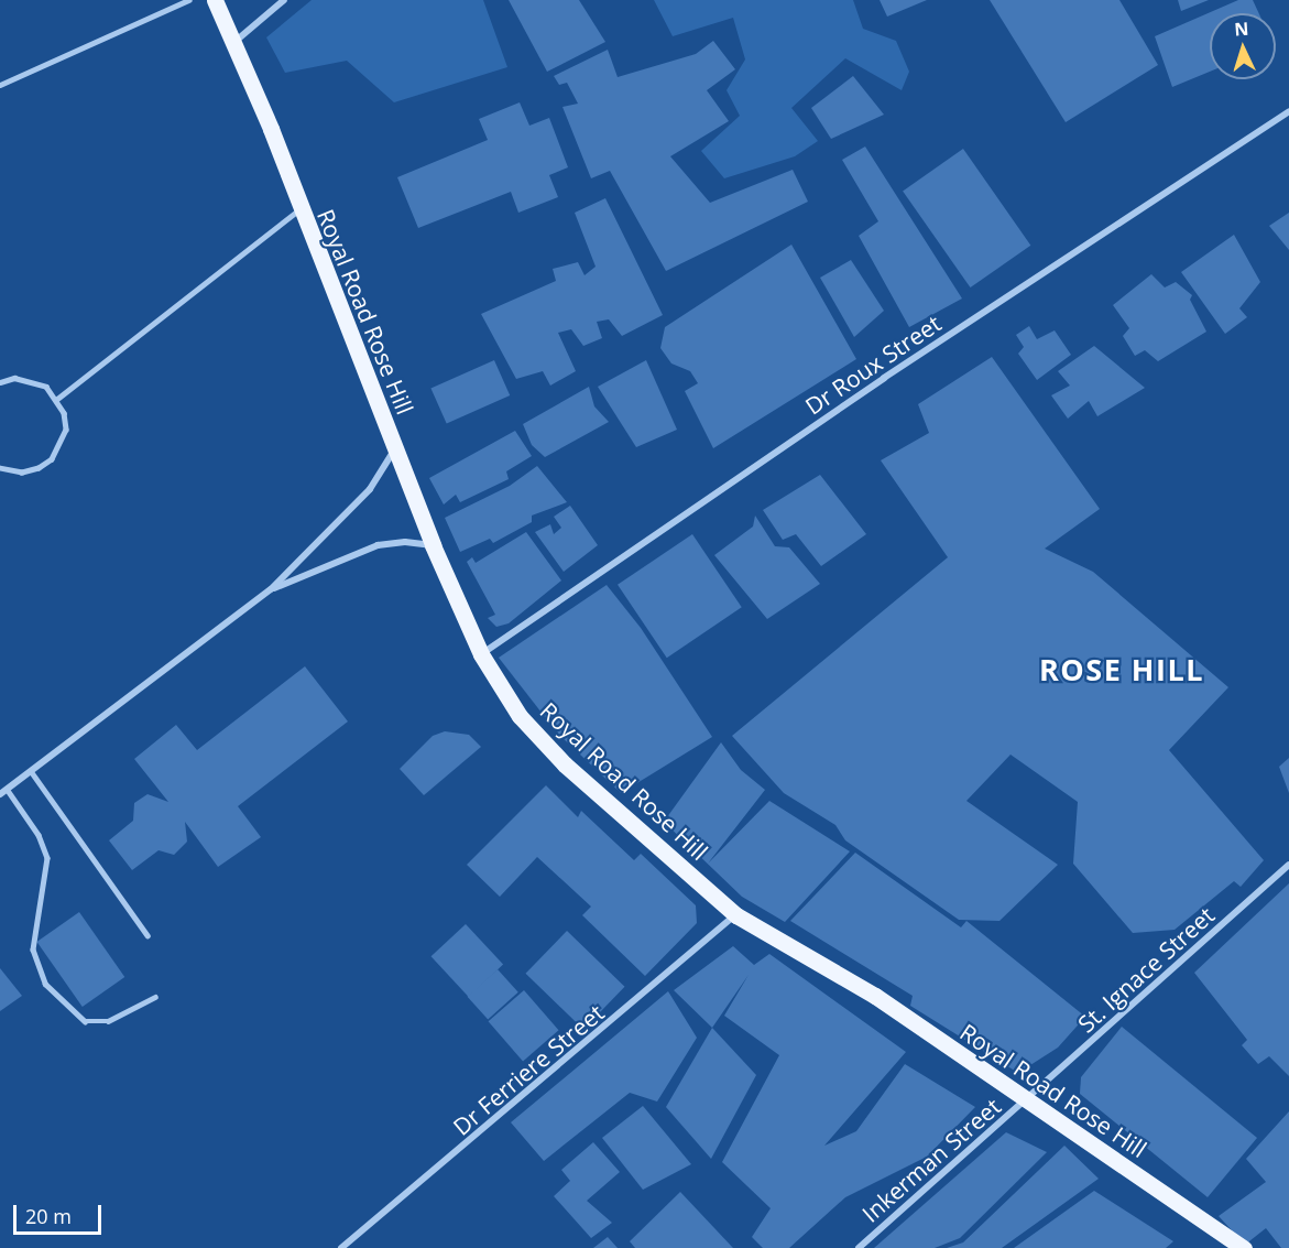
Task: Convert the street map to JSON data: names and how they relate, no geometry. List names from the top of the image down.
{
  "streets": {
    "main road": ["Royal Road Rose Hill"],
    "street": [
      "Dr Roux Street",
      "St. Ignace Street",
      "Dr Ferriere Street",
      "Inkerman Street"
    ]
  },
  "crossings": [
    ["Royal Road Rose Hill", "Dr Roux Street"],
    ["Royal Road Rose Hill", "St. Ignace Street"],
    ["Royal Road Rose Hill", "Dr Ferriere Street"],
    ["Royal Road Rose Hill", "Inkerman Street"],
    ["St. Ignace Street", "Inkerman Street"]
  ],
  "districts": ["ROSE HILL"],
  "scale_bar": "20 m",
  "north": "top"
}
